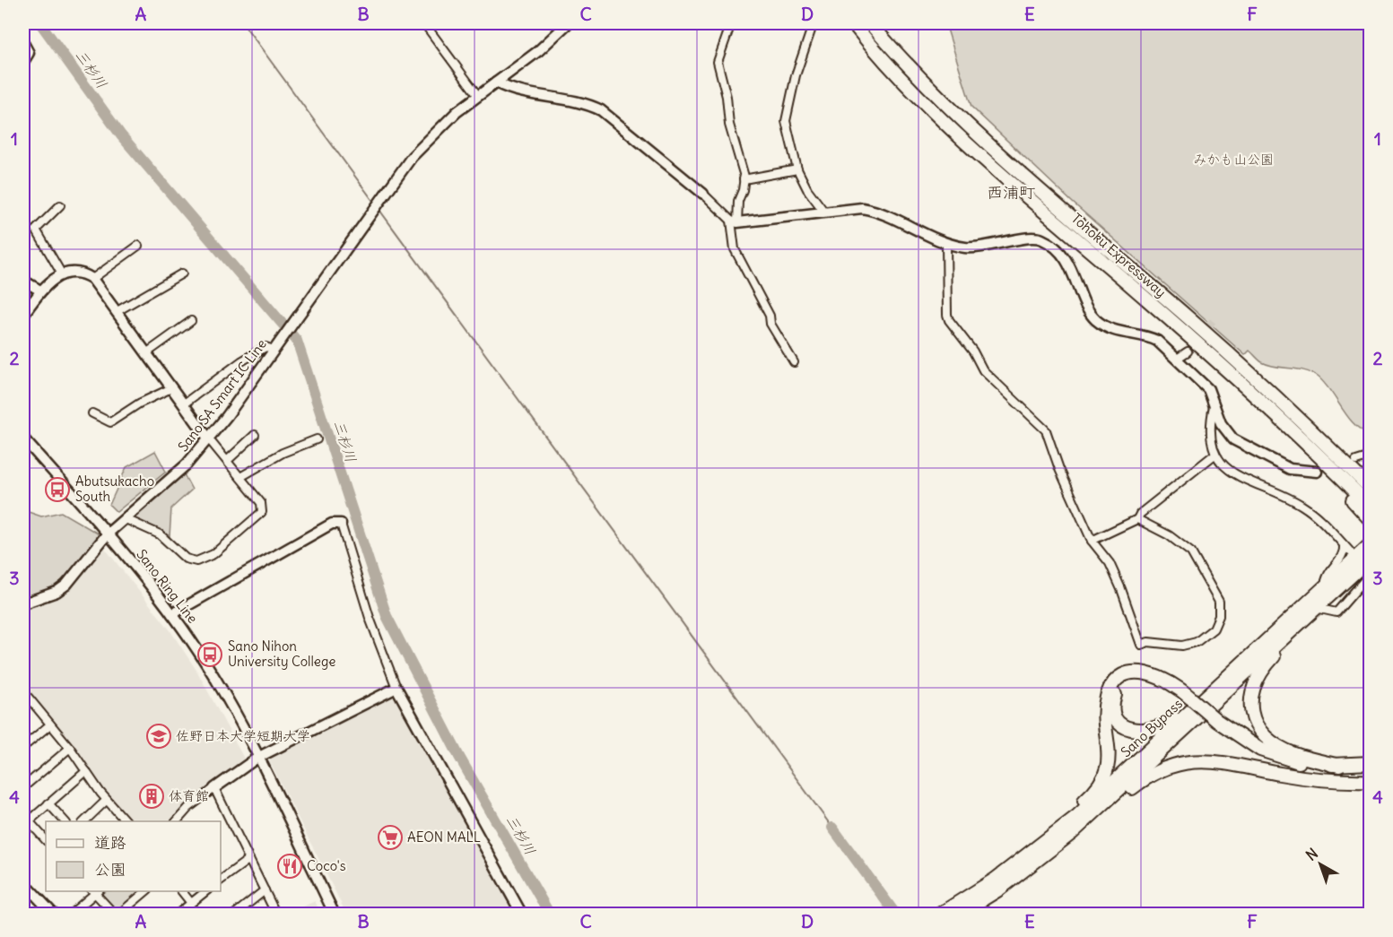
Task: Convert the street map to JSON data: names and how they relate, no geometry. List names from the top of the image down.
{
  "streets": {
    "highway": ["Tohoku Expressway", "Sano Bypass"],
    "street": ["Sano SA Smart IC Line", "Sano Ring Line"]
  },
  "crossings": [
    ["Sano SA Smart IC Line", "Sano Ring Line"]
  ],
  "districts": ["西浦町"],
  "water": ["三杉川"],
  "parks": ["みかも山公園"],
  "places": {
    "bus stop": ["Abutsukacho South", "Sano Nihon University College"],
    "school or university": ["佐野日本大学短期大学"],
    "building": ["体育館"],
    "supermarket": ["AEON MALL"],
    "restaurant": ["Coco's"]
  },
  "legend": ["道路", "公園"],
  "north": "top left",
  "grid": {
    "columns": [
      "A",
      "B",
      "C",
      "D",
      "E",
      "F"
    ],
    "rows": [
      "1",
      "2",
      "3",
      "4"
    ]
  }
}
